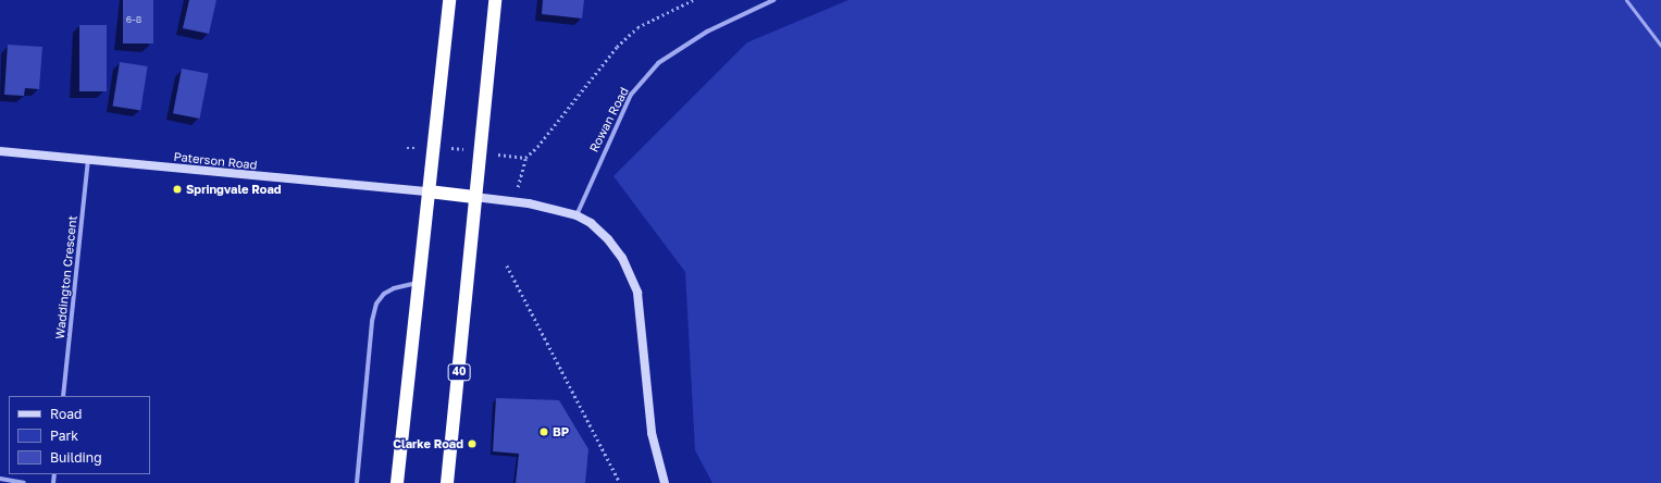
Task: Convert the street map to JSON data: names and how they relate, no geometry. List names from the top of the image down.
{
  "streets": {
    "highway": ["40"],
    "street": ["Rowan Road", "Paterson Road", "Waddington Crescent"]
  },
  "crossings": [
    ["Paterson Road", "Waddington Crescent"]
  ],
  "places": ["Springvale Road", "BP", "Clarke Road"],
  "house_numbers": ["6-8"],
  "legend": ["Road", "Park", "Building"]
}
